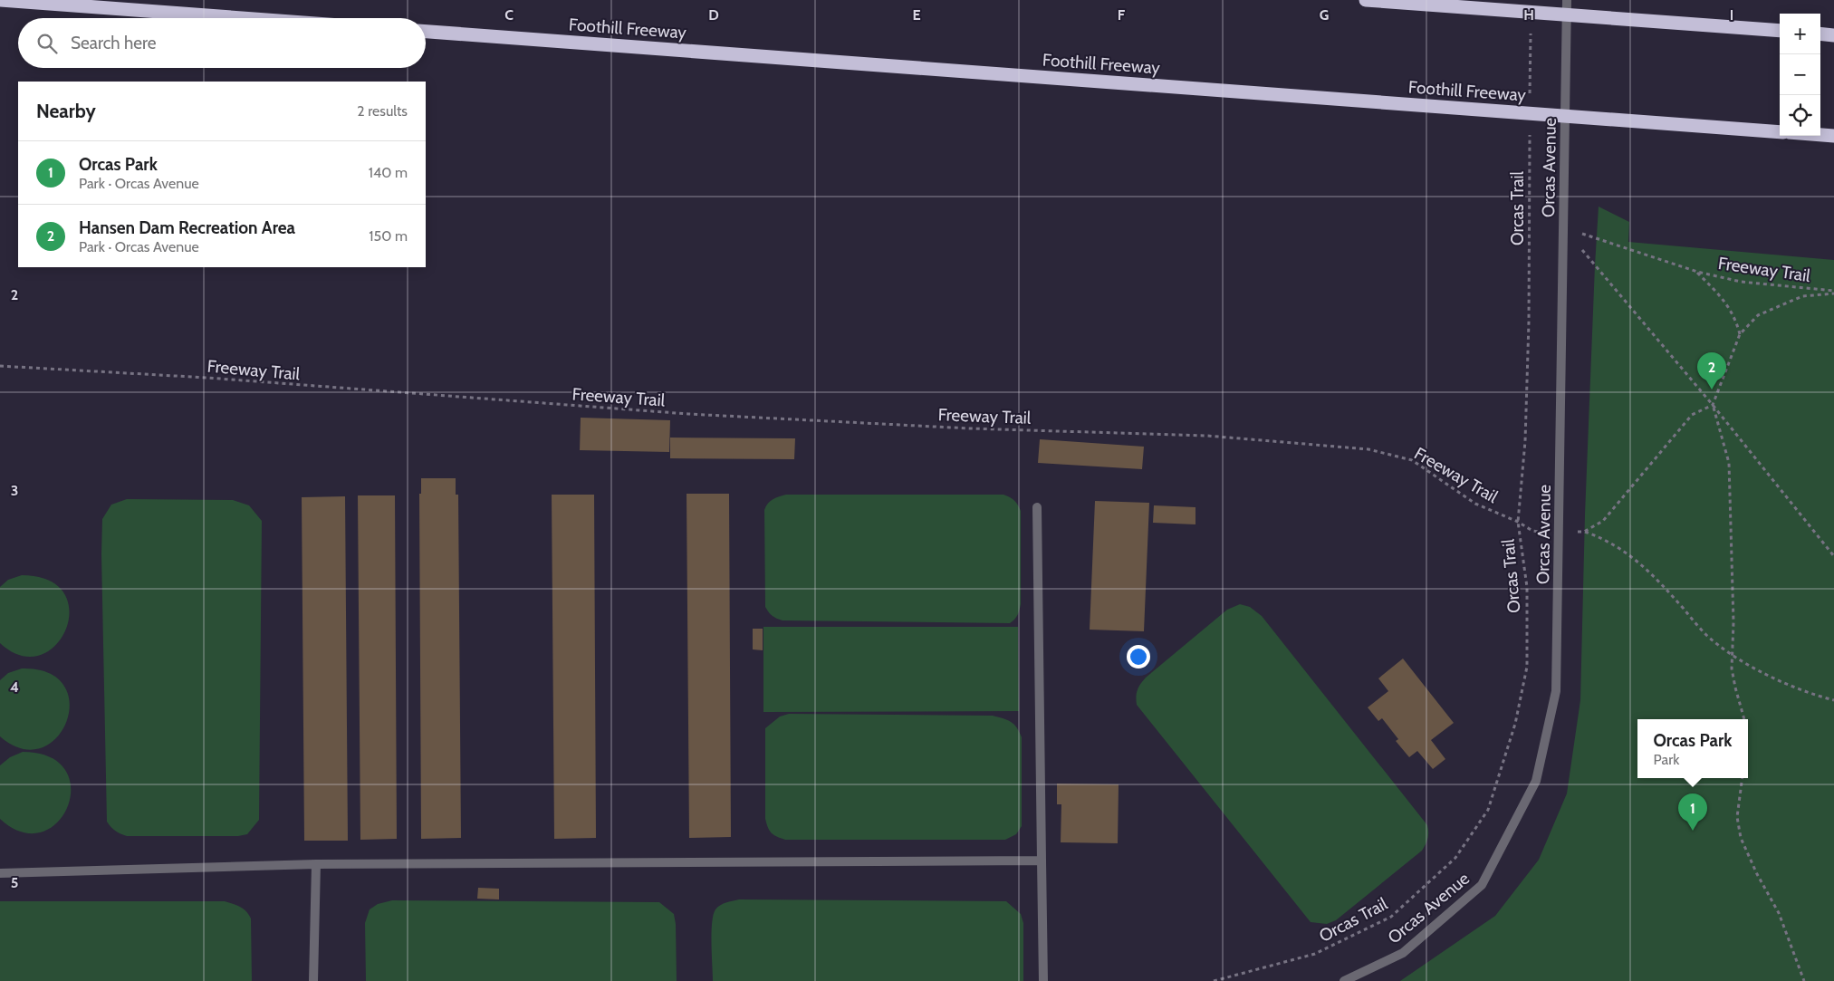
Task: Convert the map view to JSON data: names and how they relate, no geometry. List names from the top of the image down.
{
  "streets": {
    "highway": ["Foothill Freeway"],
    "street": ["Orcas Avenue"],
    "path": ["Orcas Trail", "Freeway Trail"]
  },
  "crossings": [
    ["Orcas Avenue", "Freeway Trail"],
    ["Orcas Trail", "Freeway Trail"]
  ],
  "page": {
    "map_buttons": ["+", "−"],
    "search": "Search here",
    "heading": ["Nearby", "2 results"],
    "list": [
      {
        "mark": "1",
        "name": "Orcas Park",
        "note": "Park · Orcas Avenue",
        "value": "140 m"
      },
      {
        "mark": "2",
        "name": "Hansen Dam Recreation Area",
        "note": "Park · Orcas Avenue",
        "value": "150 m"
      }
    ],
    "pins": ["2", "1"],
    "popup": ["Orcas Park", "Park"]
  },
  "grid": {
    "columns": [
      "C",
      "D",
      "E",
      "F",
      "G",
      "H",
      "I"
    ],
    "rows": [
      "2",
      "3",
      "4",
      "5"
    ]
  }
}
